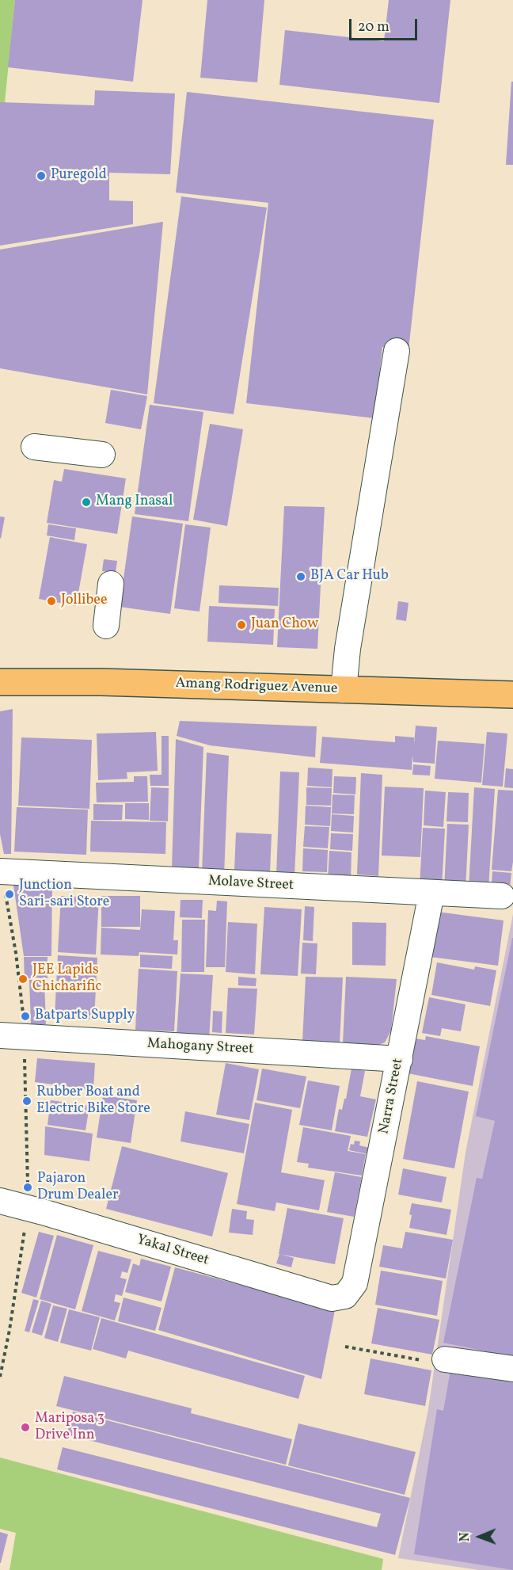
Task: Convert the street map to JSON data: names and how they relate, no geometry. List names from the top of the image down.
{
  "streets": {
    "main road": ["Amang Rodriguez Avenue"],
    "street": [
      "Molave Street",
      "Mahogany Street",
      "Narra Street",
      "Yakal Street"
    ]
  },
  "crossings": [
    ["Molave Street", "Narra Street"],
    ["Mahogany Street", "Narra Street"],
    ["Narra Street", "Yakal Street"]
  ],
  "places": [
    "Puregold",
    "Mang Inasal",
    "BJA Car Hub",
    "Jollibee",
    "Juan Chow",
    "Junction Sari-sari Store",
    "JEE Lapids Chicharific",
    "Batparts Supply",
    "Rubber Boat and Electric Bike Store",
    "Pajaron Drum Dealer",
    "Mariposa 3 Drive Inn"
  ],
  "scale_bar": "20 m",
  "north": "left"
}
